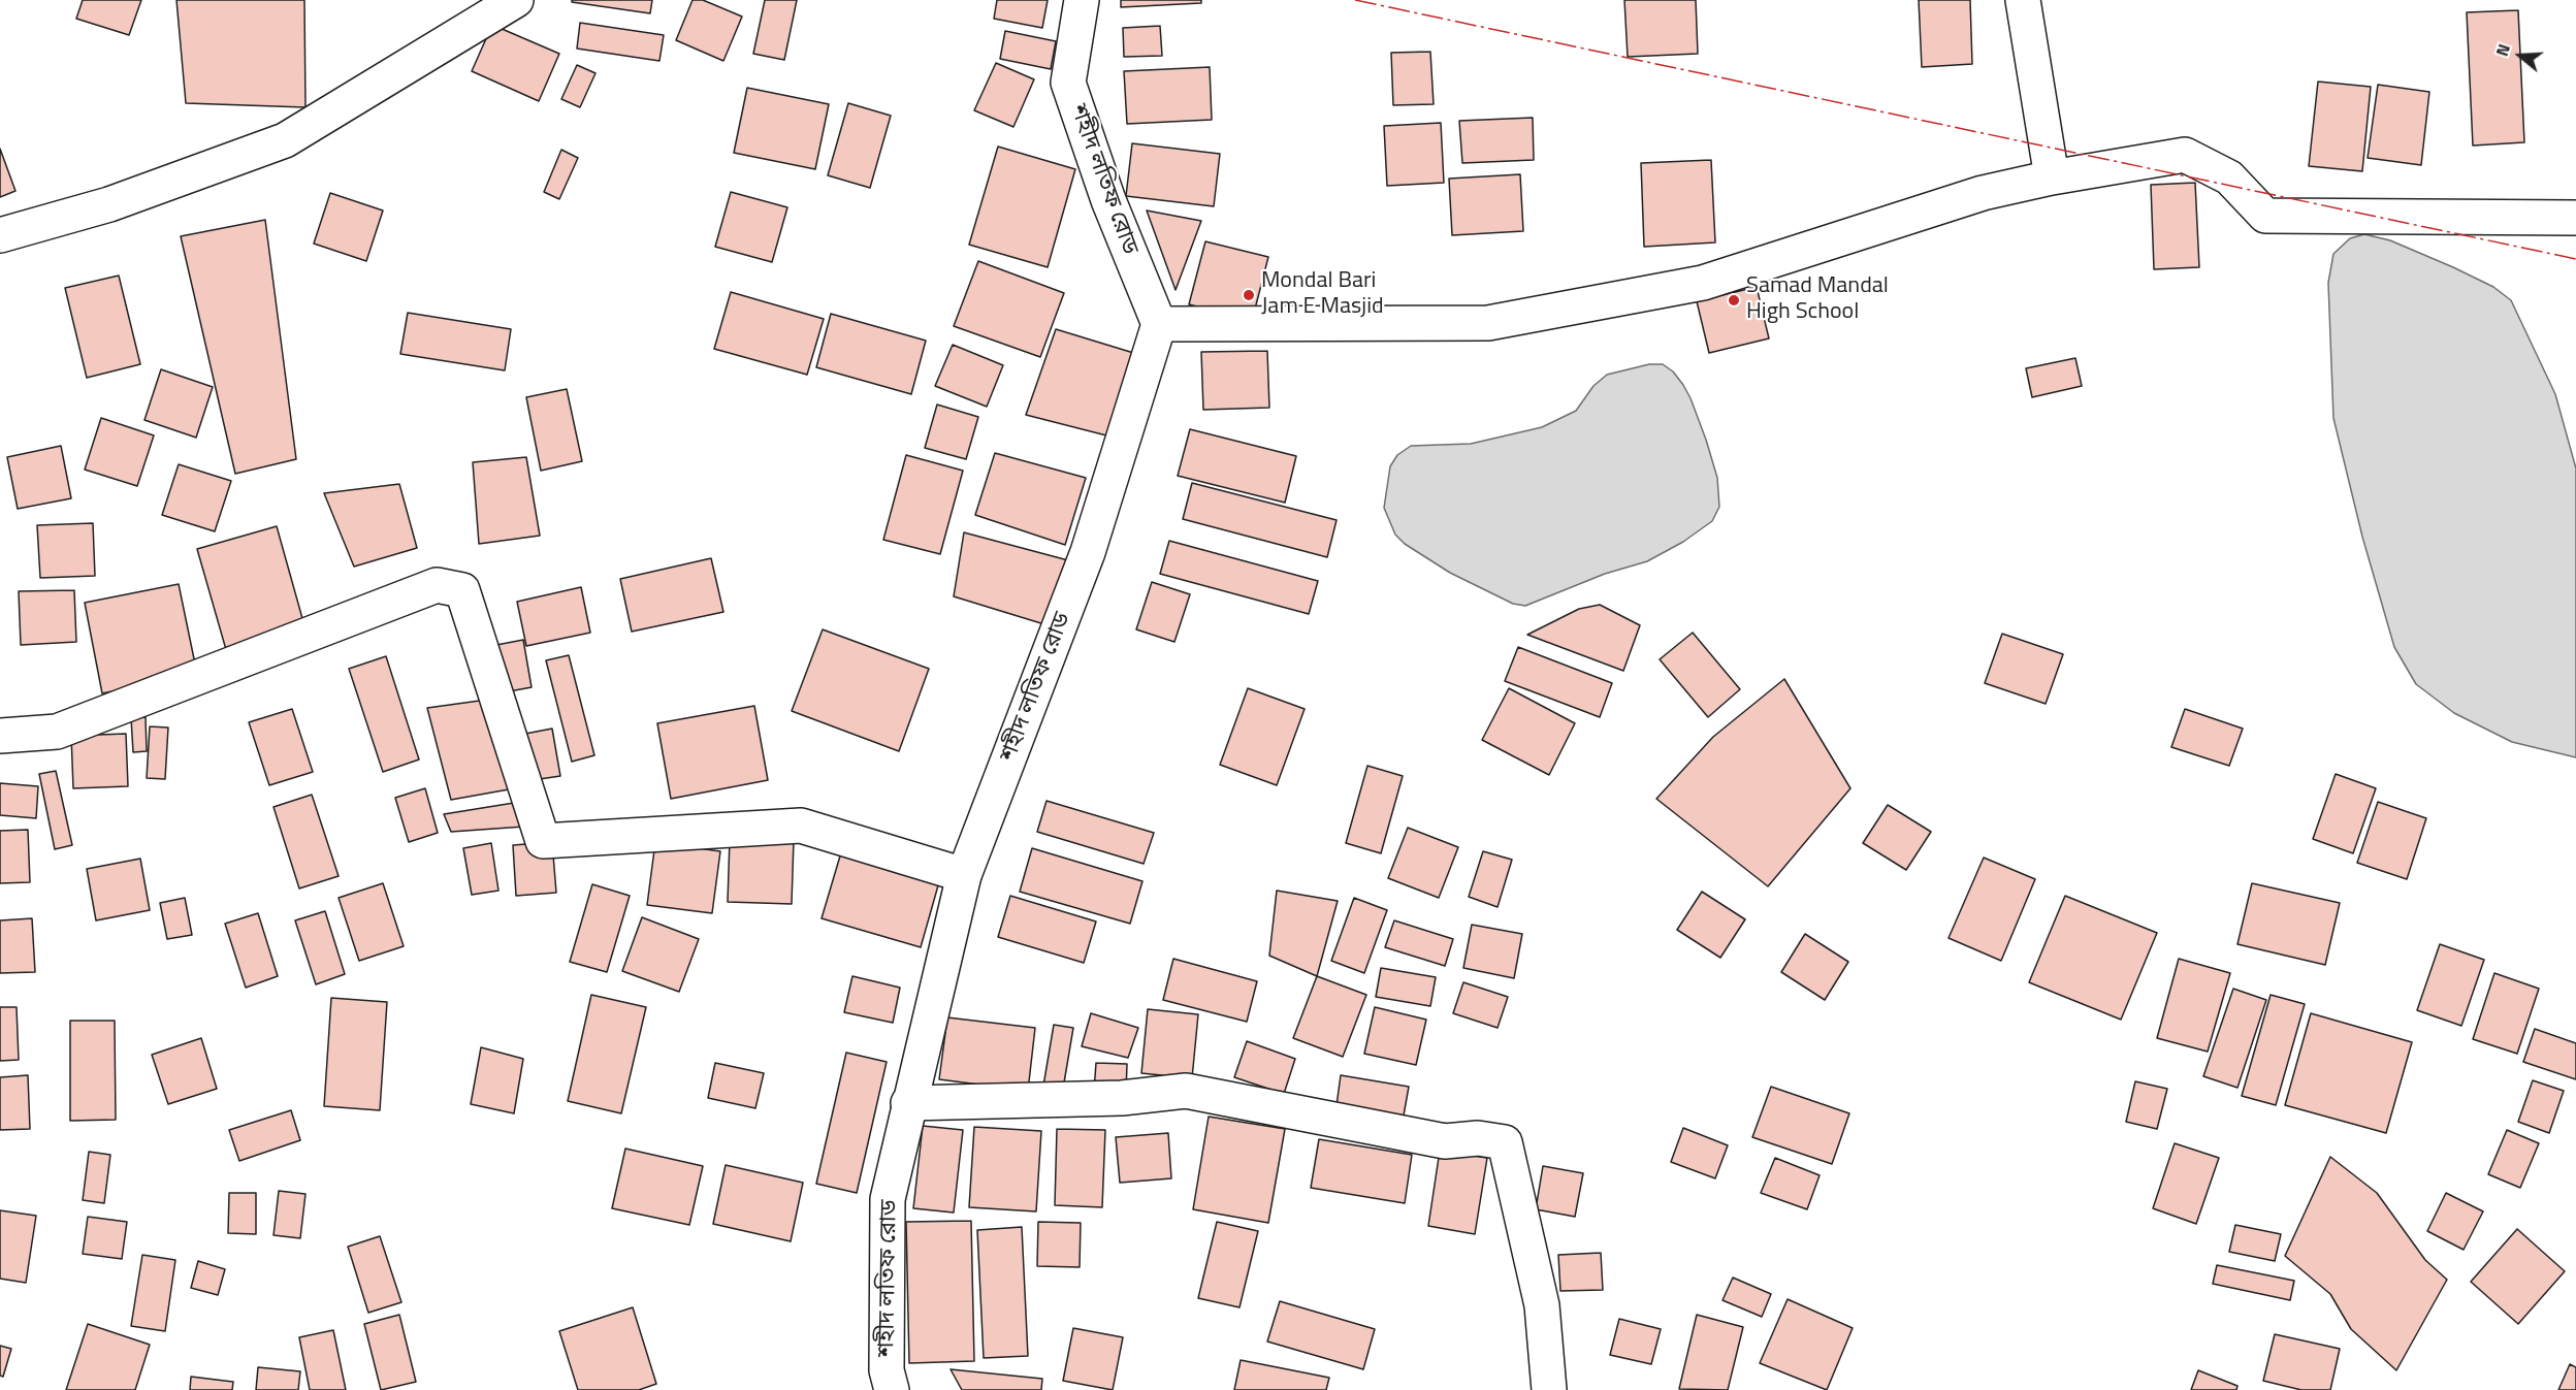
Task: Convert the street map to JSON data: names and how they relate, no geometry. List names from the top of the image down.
{
  "streets": {
    "street": ["শহীদ লতিফ রোড"]
  },
  "places": ["Mondal Bari Jam E Masjid", "Samad Mandal High School"],
  "north": "left"
}
